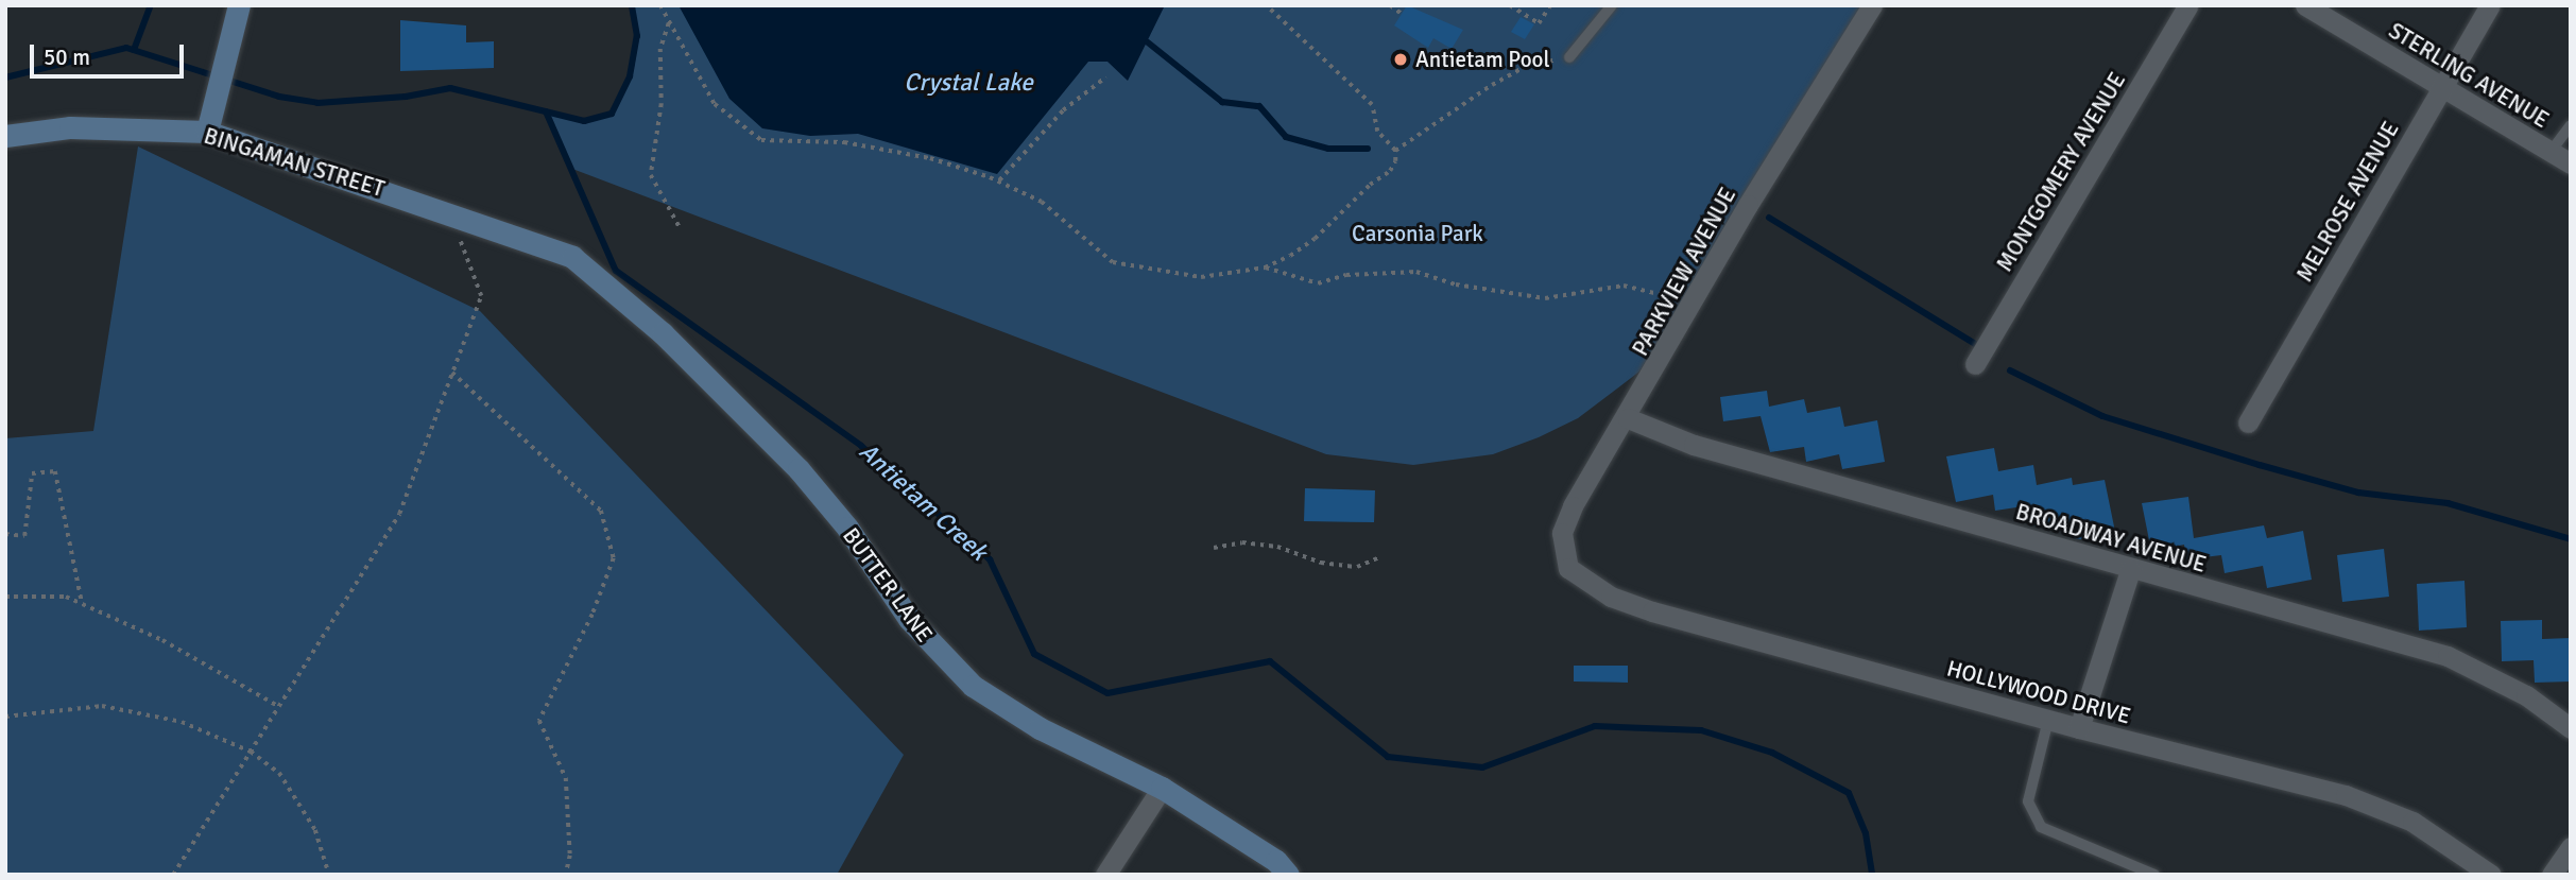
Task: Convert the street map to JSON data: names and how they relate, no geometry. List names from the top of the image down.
{
  "streets": {
    "street": [
      "STERLING AVENUE",
      "BINGAMAN STREET",
      "MONTGOMERY AVENUE",
      "MELROSE AVENUE",
      "PARKVIEW AVENUE",
      "BROADWAY AVENUE",
      "BUTTER LANE",
      "HOLLYWOOD DRIVE"
    ]
  },
  "crossings": [
    ["STERLING AVENUE", "MELROSE AVENUE"],
    ["BINGAMAN STREET", "BUTTER LANE"],
    ["PARKVIEW AVENUE", "BROADWAY AVENUE"],
    ["PARKVIEW AVENUE", "HOLLYWOOD DRIVE"]
  ],
  "water": ["Crystal Lake", "Antietam Creek"],
  "parks": ["Carsonia Park"],
  "places": ["Antietam Pool"],
  "scale_bar": "50 m"
}
